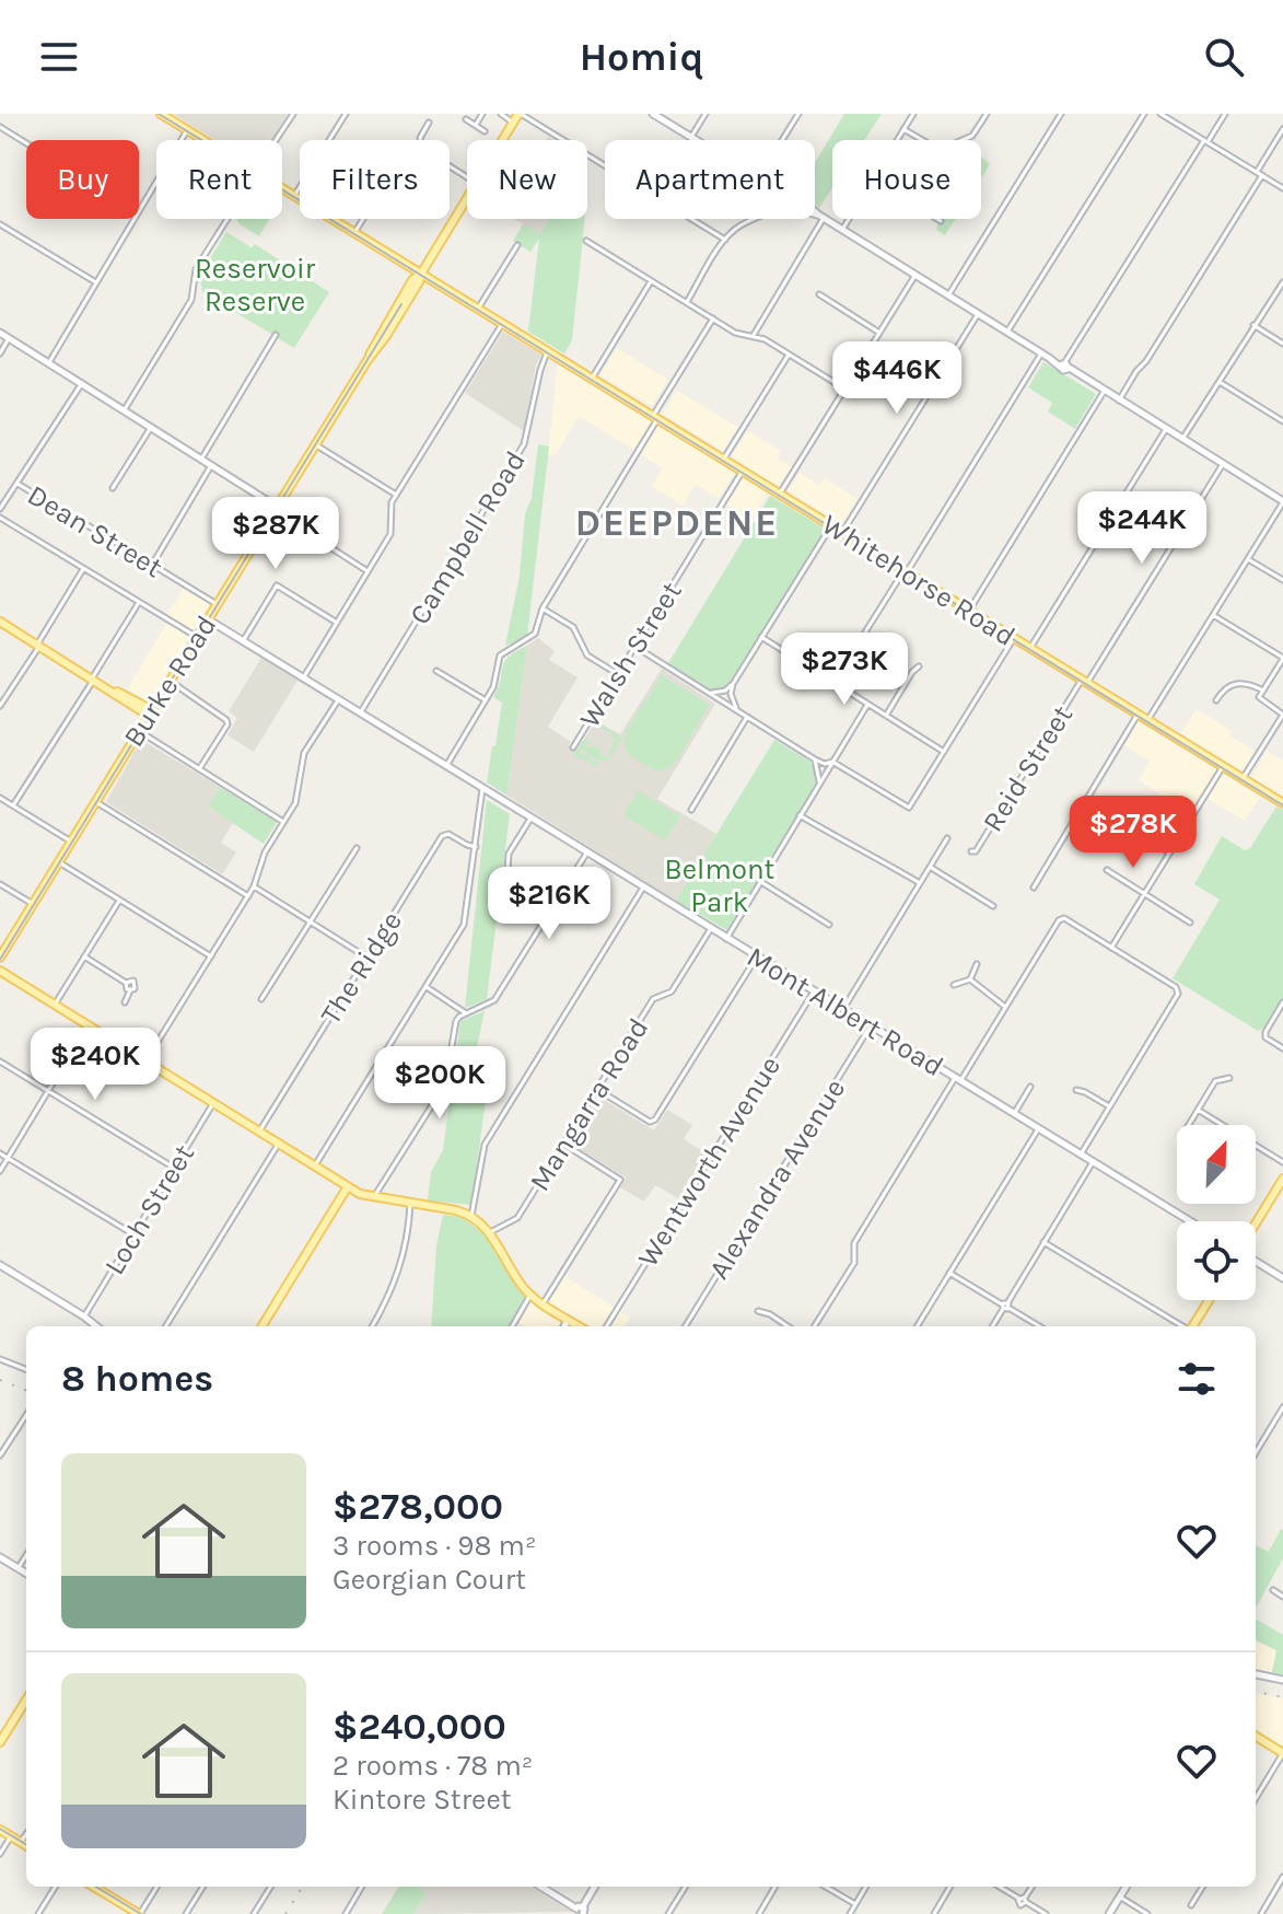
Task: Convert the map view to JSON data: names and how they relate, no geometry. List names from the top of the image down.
{
  "streets": {
    "main road": ["Whitehorse Road", "Burke Road"],
    "street": [
      "Dean Street",
      "Campbell Road",
      "Walsh Street",
      "Reid Street",
      "The Ridge",
      "Mont Albert Road",
      "Mangarra Road",
      "Wentworth Avenue",
      "Alexandra Avenue",
      "Loch Street"
    ]
  },
  "crossings": [
    ["Dean Street", "Burke Road"],
    ["Campbell Road", "Whitehorse Road"],
    ["Campbell Road", "Mont Albert Road"],
    ["Whitehorse Road", "Walsh Street"],
    ["Whitehorse Road", "Burke Road"],
    ["Whitehorse Road", "Reid Street"],
    ["Burke Road", "Mont Albert Road"],
    ["Mont Albert Road", "Mangarra Road"],
    ["Mont Albert Road", "Wentworth Avenue"],
    ["Mont Albert Road", "Alexandra Avenue"]
  ],
  "districts": ["DEEPDENE"],
  "parks": ["Reservoir Reserve", "Belmont Park"],
  "north": "top right",
  "page": {
    "header": "Homiq",
    "chip": [
      "Buy",
      "Rent",
      "Filters",
      "New",
      "Apartment",
      "House"
    ],
    "price": [
      "$446K",
      "$244K",
      "$287K",
      "$273K",
      "$278K",
      "$216K",
      "$240K",
      "$200K"
    ],
    "heading": "8 homes",
    "list": [
      {
        "name": "$278,000",
        "note": "3 rooms · 98 m² · Georgian Court"
      },
      {
        "name": "$240,000",
        "note": "2 rooms · 78 m² · Kintore Street"
      }
    ]
  }
}
